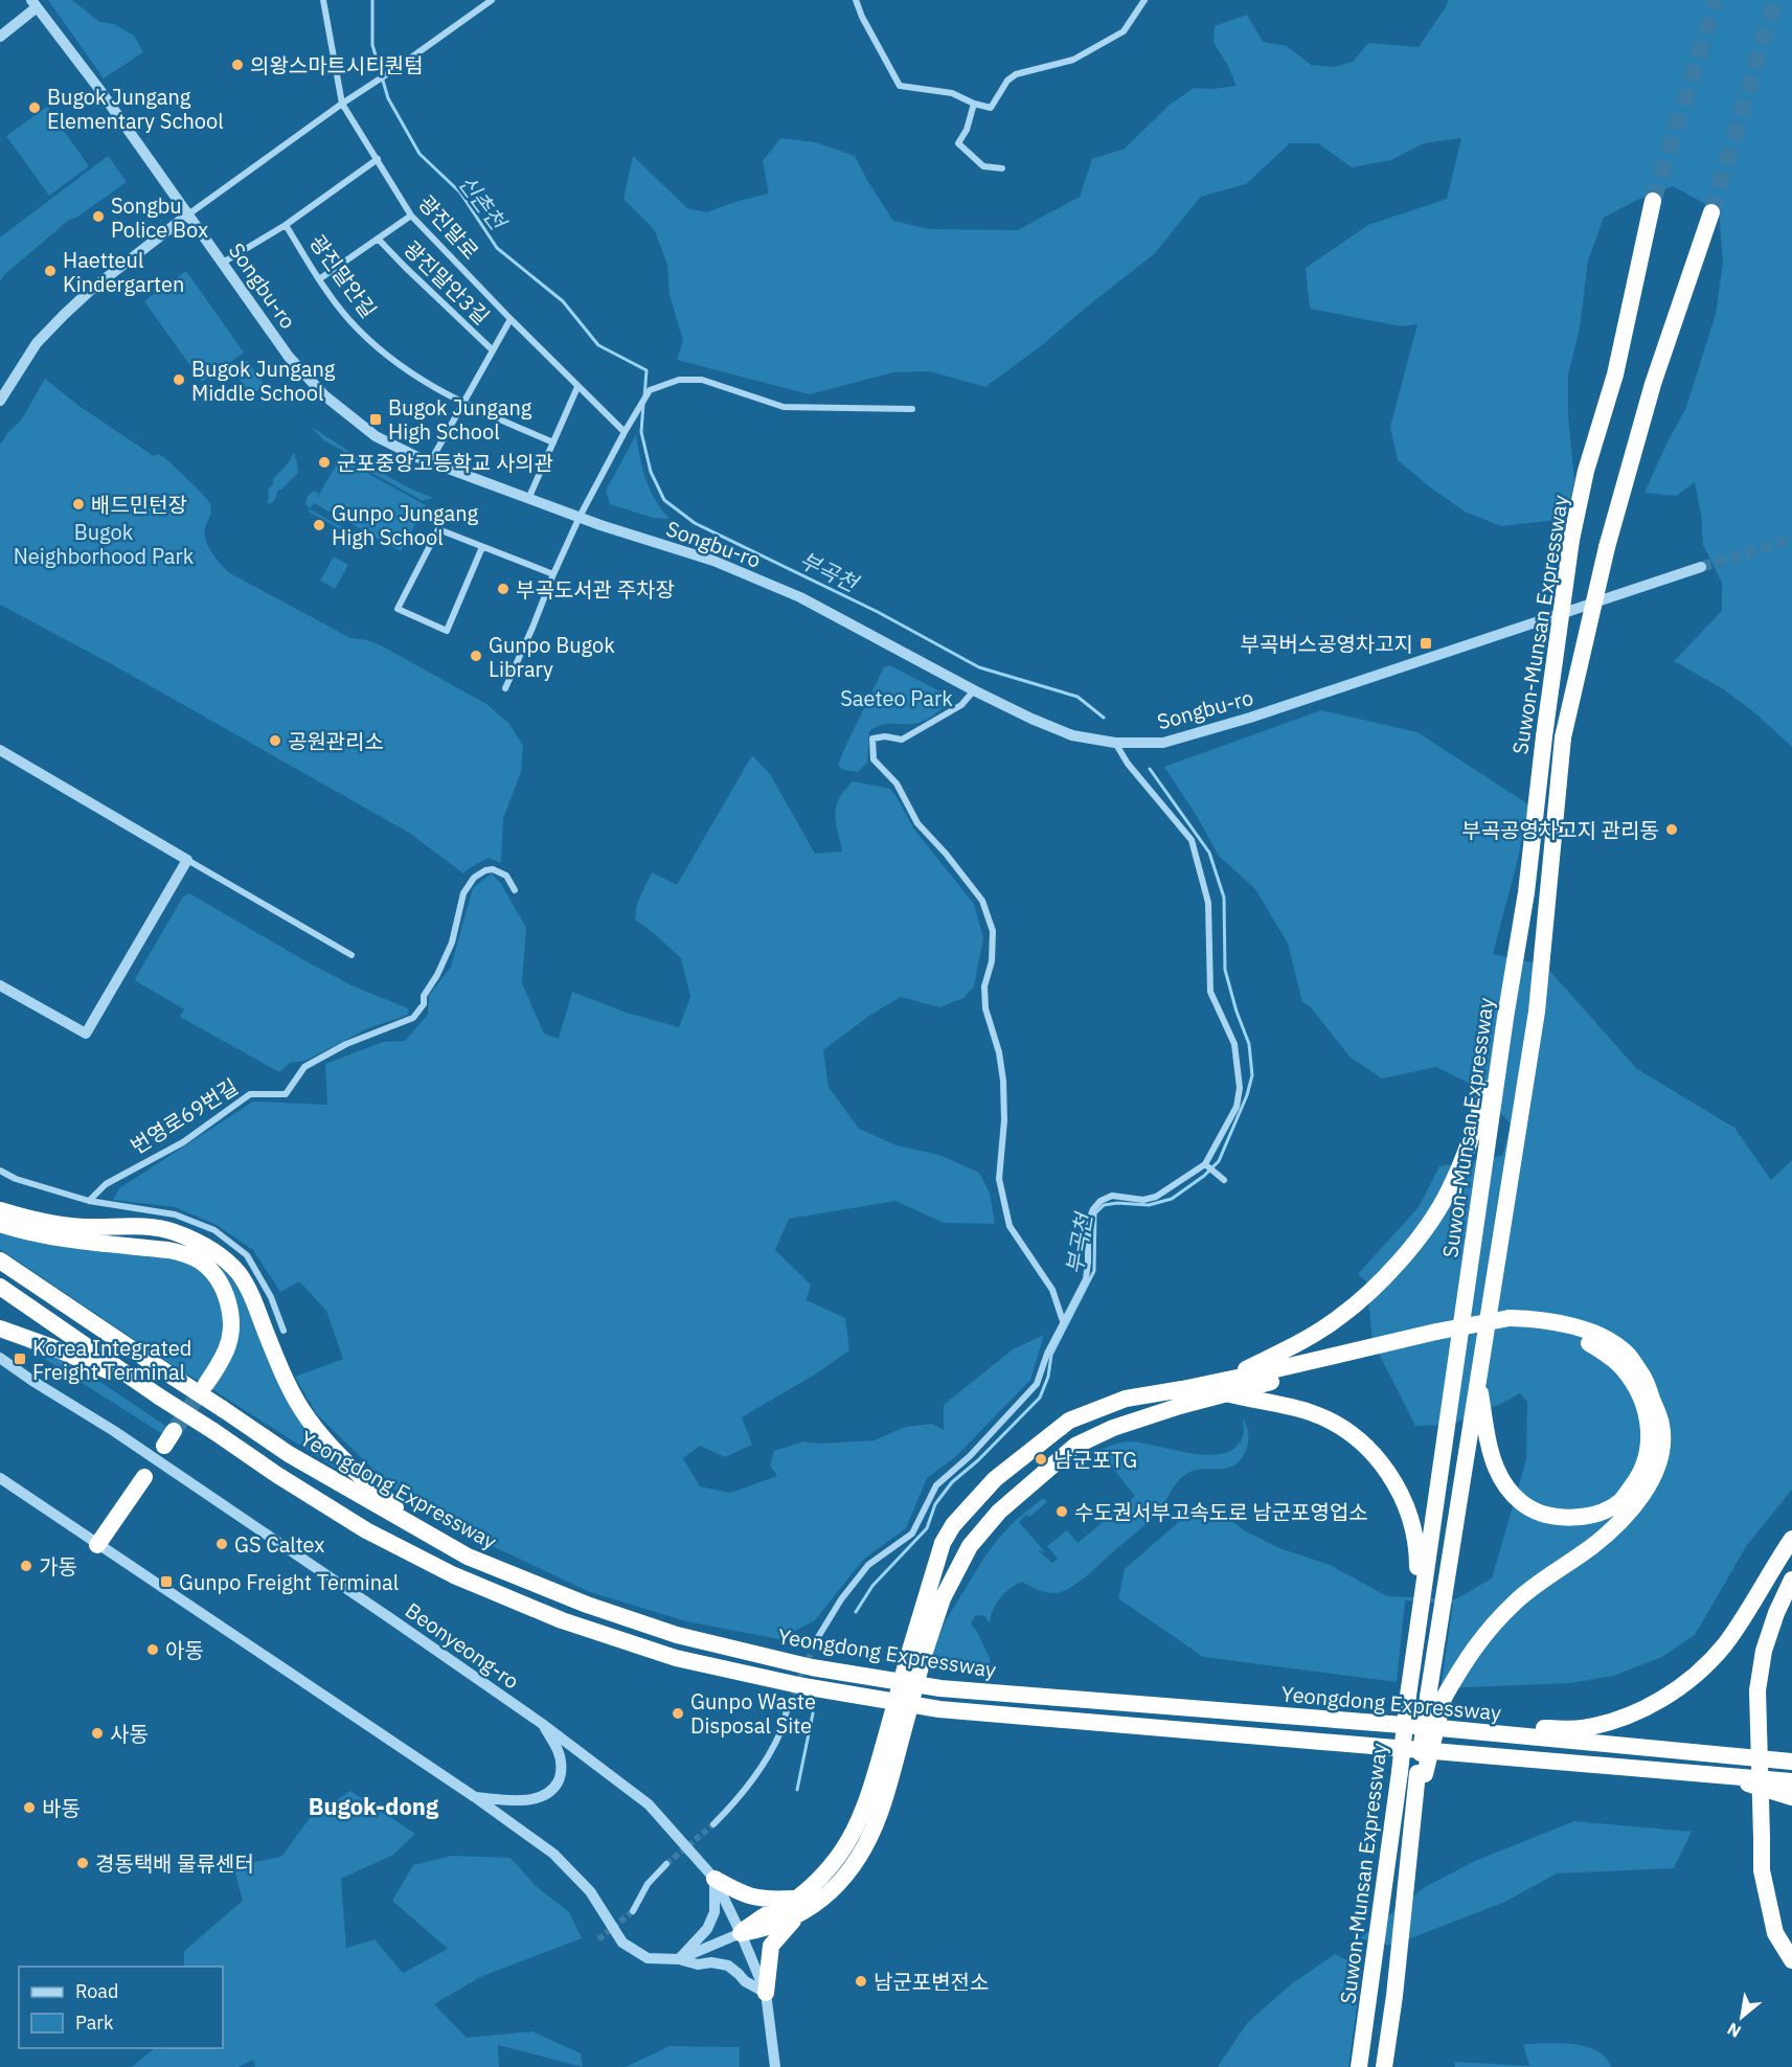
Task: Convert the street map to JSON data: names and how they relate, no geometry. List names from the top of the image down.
{
  "streets": {
    "highway": ["Suwon-Munsan Expressway", "Yeongdong Expressway"],
    "street": [
      "광진말로",
      "광진말안길",
      "광진말안3길",
      "Songbu-ro",
      "번영로69번길",
      "Beonyeong-ro"
    ]
  },
  "crossings": [
    ["광진말로", "광진말안길"]
  ],
  "districts": ["Bugok-dong"],
  "water": ["신촌천", "부곡천"],
  "parks": ["Bugok Neighborhood Park", "Saeteo Park"],
  "places": {
    "other": [
      "의왕스마트시티퀀텀",
      "Bugok Jungang Elementary School",
      "Songbu Police Box",
      "Haetteul Kindergarten",
      "Bugok Jungang Middle School",
      "군포중앙고등학교 사의관",
      "배드민턴장",
      "Gunpo Jungang High School",
      "부곡도서관 주차장",
      "Gunpo Bugok Library",
      "공원관리소",
      "부곡공영차고지 관리동",
      "남군포TG",
      "수도권서부고속도로 남군포영업소",
      "GS Caltex",
      "가동",
      "아동",
      "Gunpo Waste Disposal Site",
      "사동",
      "바동",
      "경동택배 물류센터",
      "남군포변전소"
    ],
    "transit": [
      "Bugok Jungang High School",
      "부곡버스공영차고지",
      "Korea Integrated Freight Terminal",
      "Gunpo Freight Terminal"
    ]
  },
  "legend": ["Road", "Park"],
  "north": "bottom left"
}
